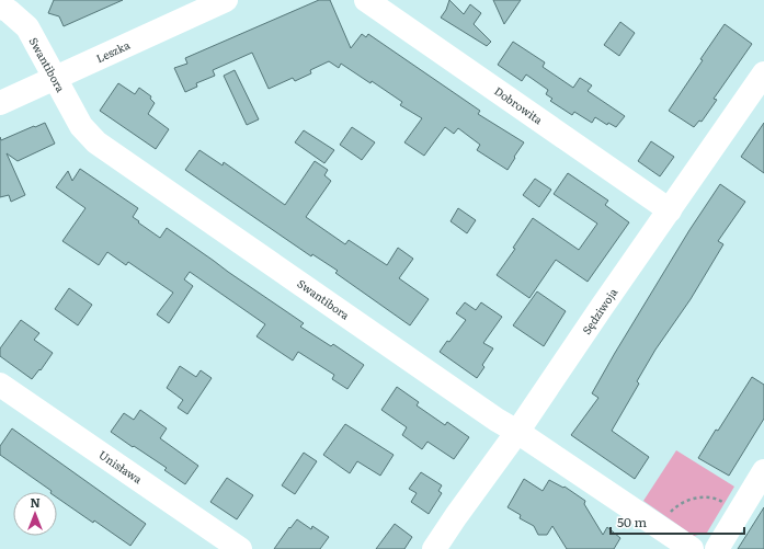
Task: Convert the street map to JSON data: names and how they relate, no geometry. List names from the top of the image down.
{
  "streets": {
    "street": [
      "Leszka",
      "Swantibora",
      "Dobrowita",
      "Sędziwoja",
      "Unisława"
    ]
  },
  "crossings": [
    ["Leszka", "Swantibora"],
    ["Swantibora", "Sędziwoja"],
    ["Dobrowita", "Sędziwoja"]
  ],
  "scale_bar": "50 m",
  "north": "top"
}
